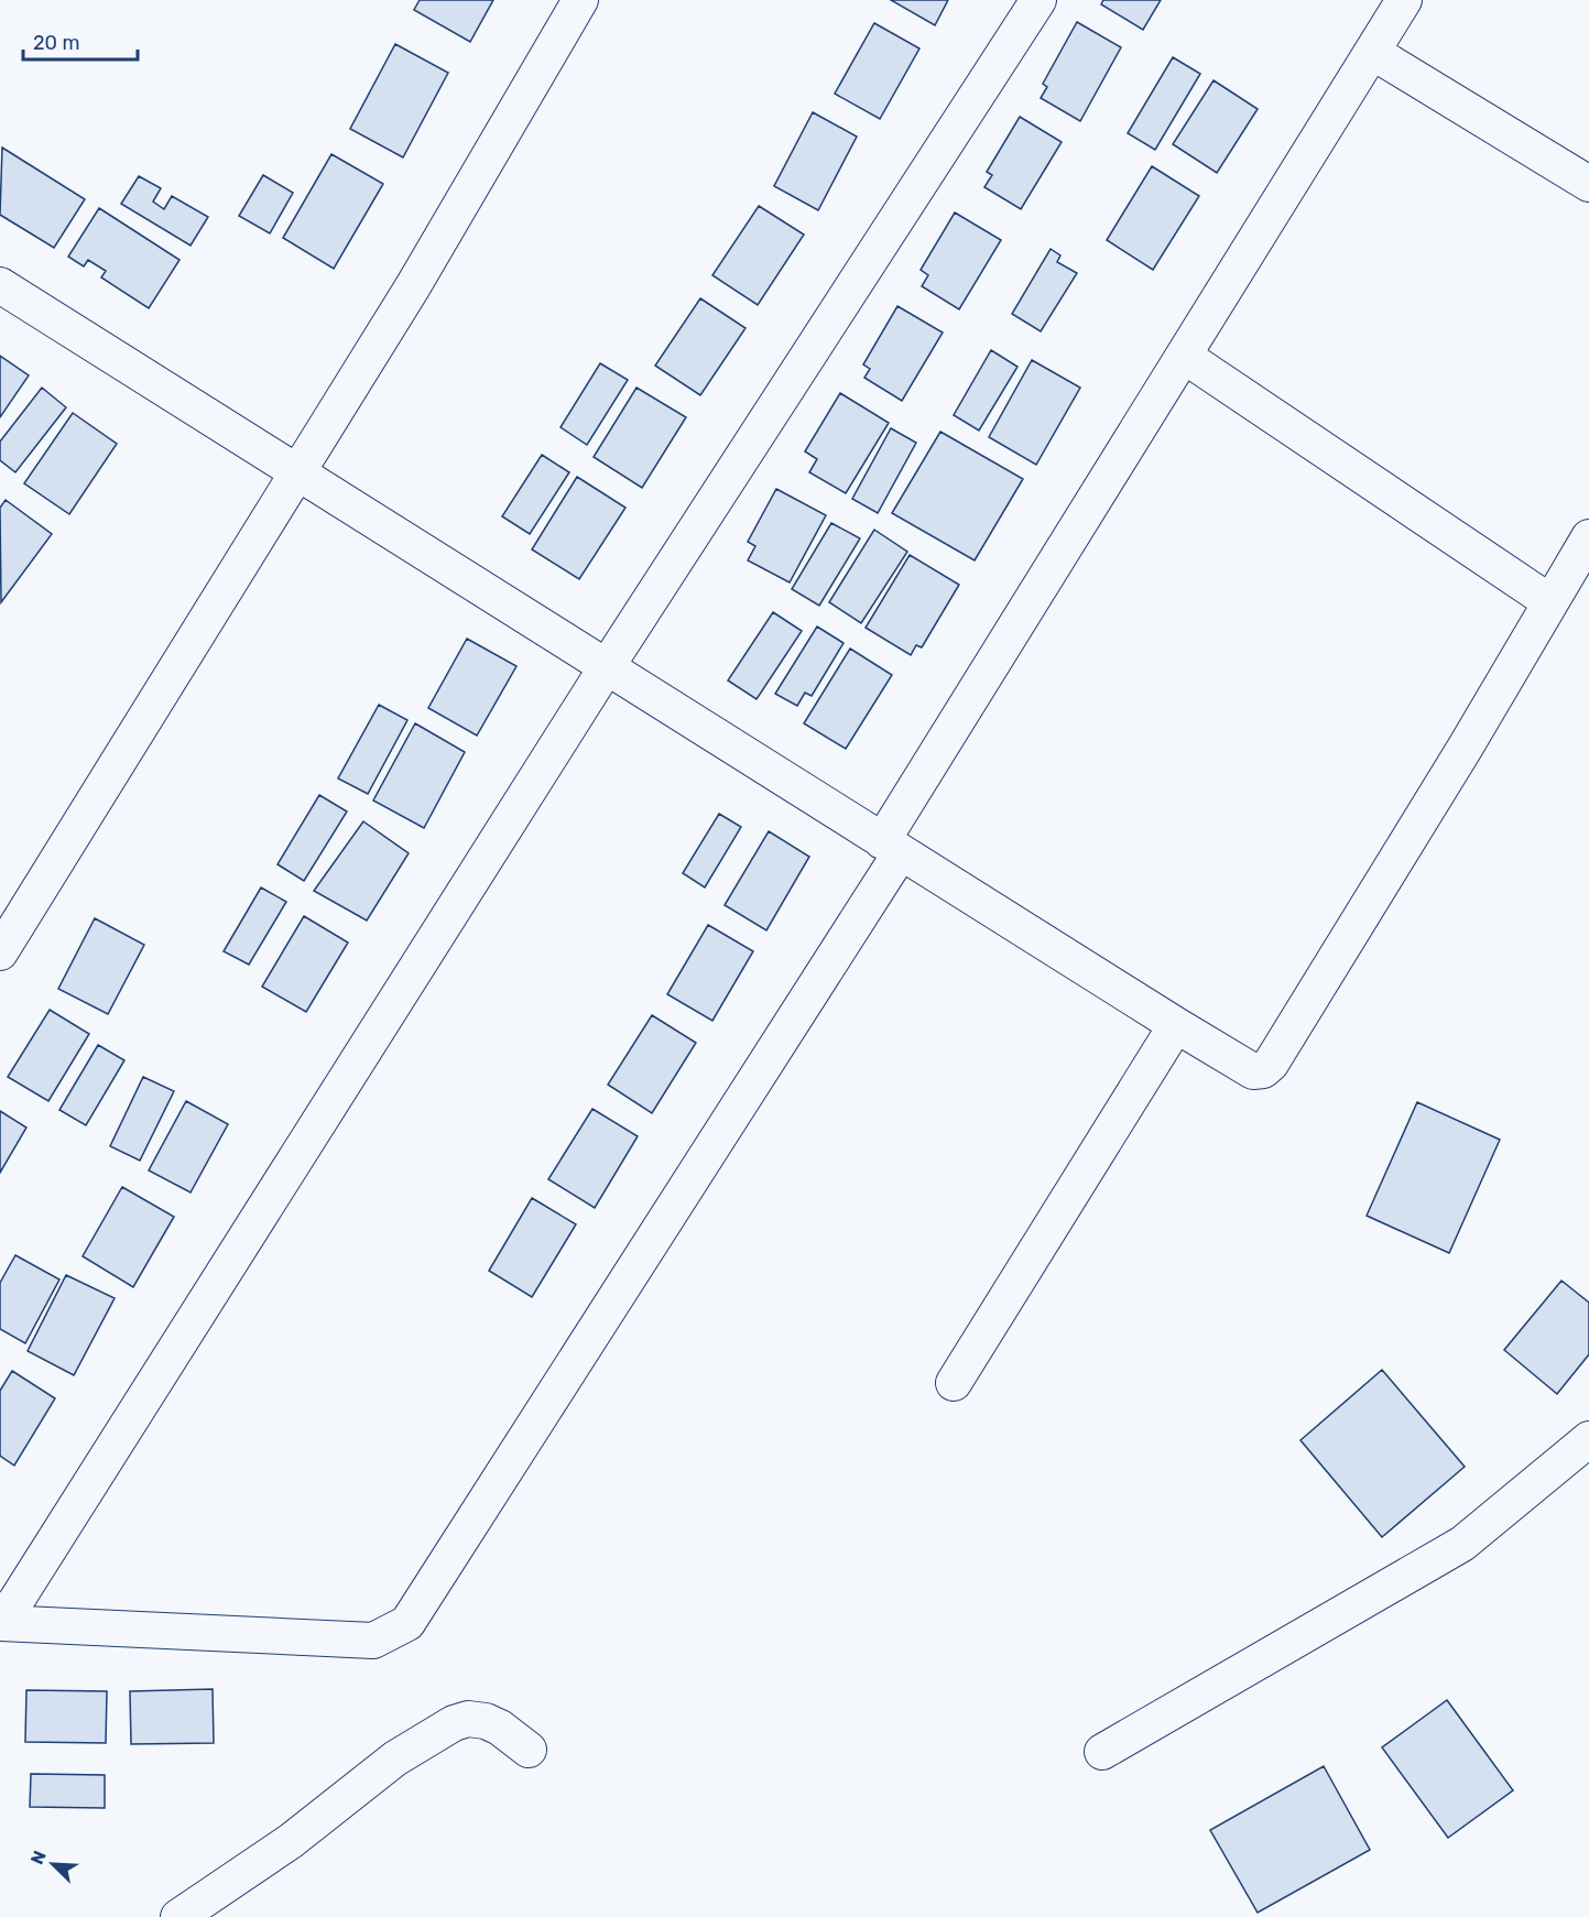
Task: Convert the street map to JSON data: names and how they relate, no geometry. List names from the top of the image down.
{
  "scale_bar": "20 m",
  "north": "top left"
}
